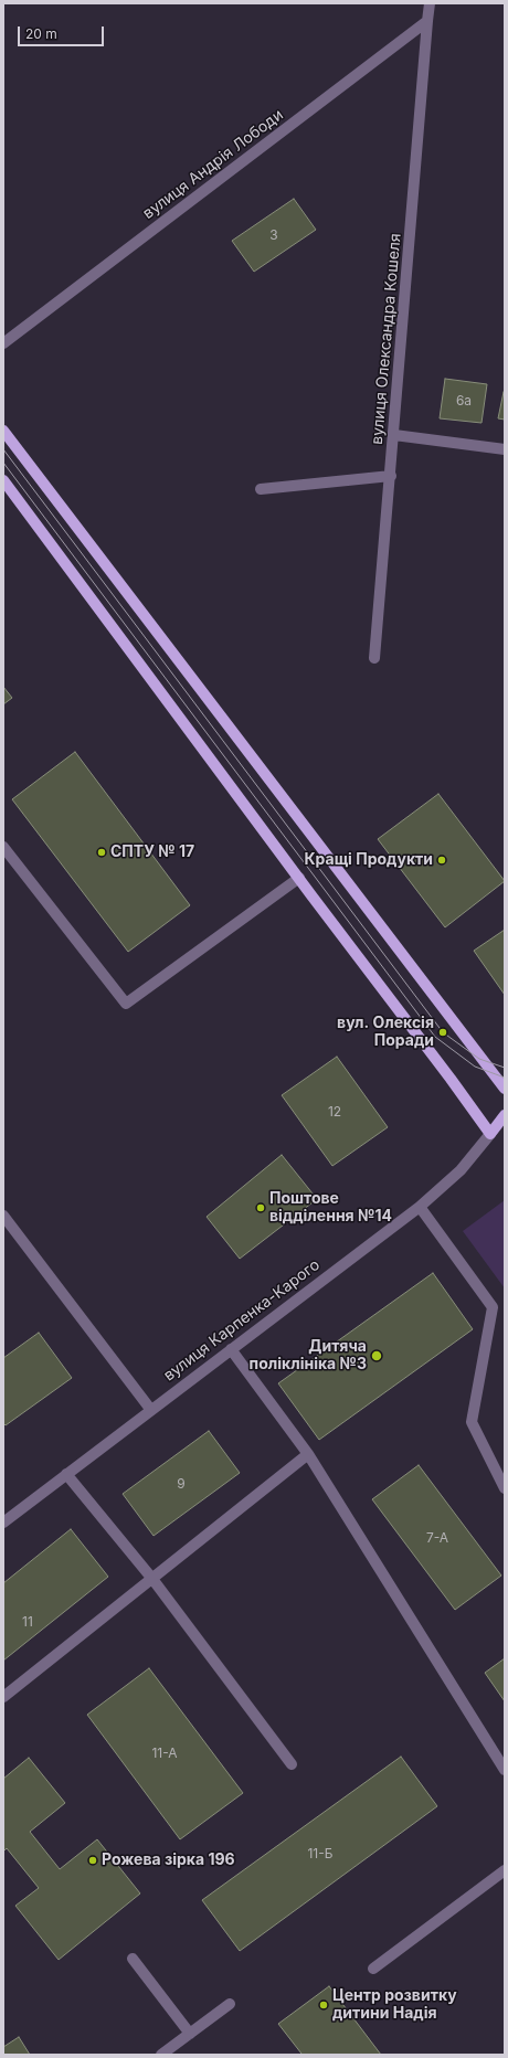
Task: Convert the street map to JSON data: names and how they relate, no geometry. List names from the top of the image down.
{
  "streets": {
    "main road": ["вулиця Карпенка-Карого"],
    "street": ["вулиця Андрія Лободи", "вулиця Олександра Кошеля"]
  },
  "crossings": [
    ["вулиця Андрія Лободи", "вулиця Олександра Кошеля"]
  ],
  "places": [
    "СПТУ № 17",
    "Кращі Продукти",
    "вул. Олексія Поради",
    "Поштове відділення №14",
    "Дитяча поліклініка №3",
    "Рожева зірка 196",
    "Центр розвитку дитини Надія"
  ],
  "house_numbers": [
    "3",
    "6а",
    "12",
    "9",
    "7-А",
    "11",
    "11-А",
    "11-Б"
  ],
  "scale_bar": "20 m"
}
